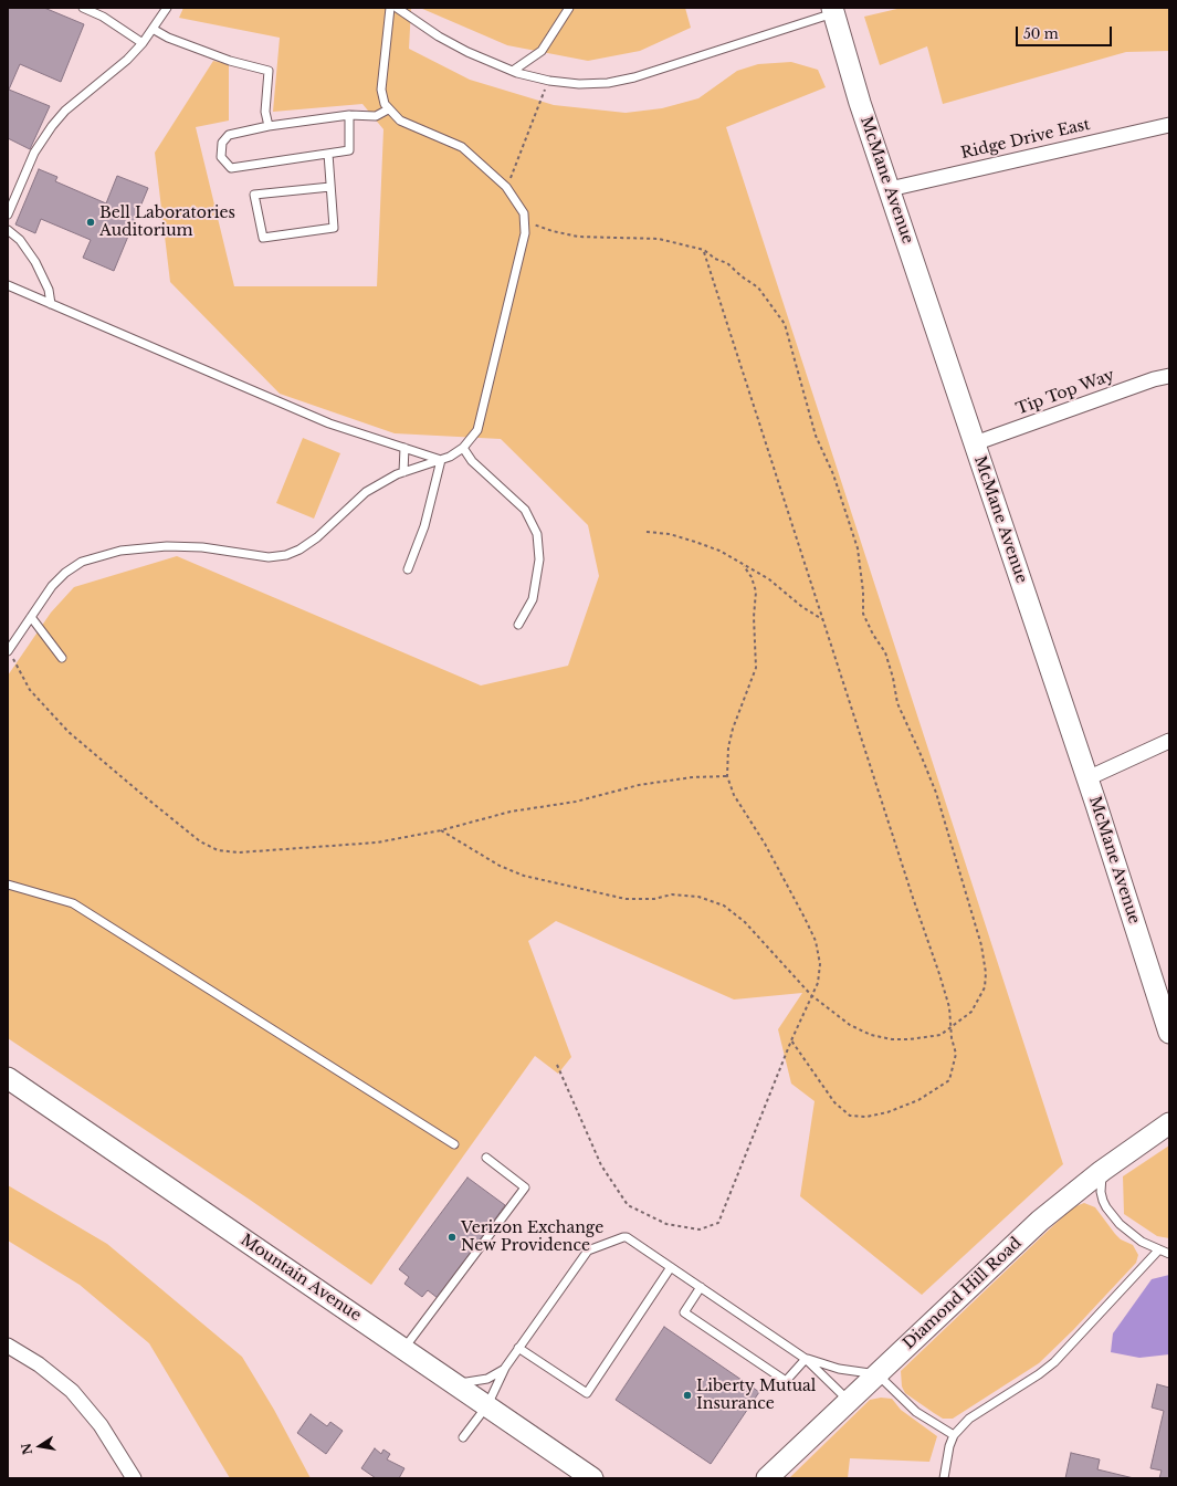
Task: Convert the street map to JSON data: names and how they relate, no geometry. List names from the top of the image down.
{
  "streets": {
    "main road": ["McMane Avenue", "Mountain Avenue", "Diamond Hill Road"],
    "street": ["Ridge Drive East", "Tip Top Way"]
  },
  "crossings": [
    ["Ridge Drive East", "McMane Avenue"],
    ["McMane Avenue", "Tip Top Way"]
  ],
  "places": ["Bell Laboratories Auditorium", "Verizon Exchange New Providence", "Liberty Mutual Insurance"],
  "scale_bar": "50 m",
  "north": "left"
}
